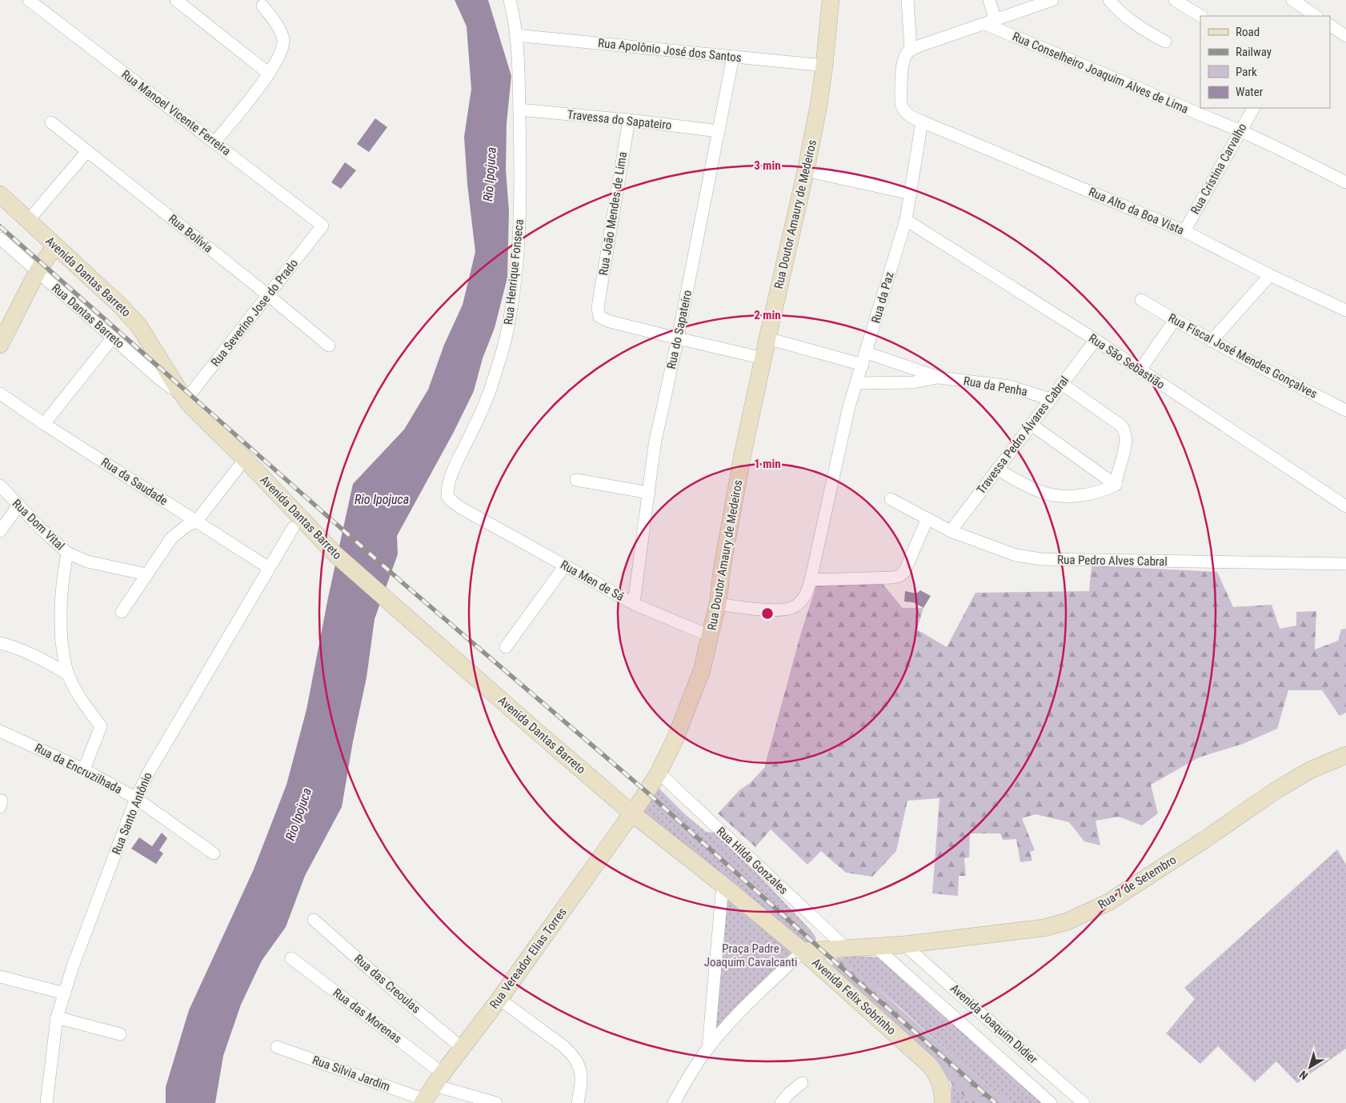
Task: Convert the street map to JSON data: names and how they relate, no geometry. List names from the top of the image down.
{
  "streets": {
    "main road": [
      "Rua Doutor Amaury de Medeiros",
      "Avenida Dantas Barreto",
      "Rua 7 de Setembro",
      "Rua Vereador Elias Torres",
      "Avenida Felix Sobrinho"
    ],
    "street": [
      "Rua Apolônio José dos Santos",
      "Rua Conselheiro Joaquim Alves de Lima",
      "Rua Manoel Vicente Ferreira",
      "Travessa do Sapateiro",
      "Rua Cristina Carvalho",
      "Rua Alto da Boa Vista",
      "Rua João Mendes de Lima",
      "Rua Bolívia",
      "Rua Henrique Fonseca",
      "Rua da Paz",
      "Rua Severino Jose do Prado",
      "Rua Dantas Barreto",
      "Rua do Sapateiro",
      "Rua Fiscal José Mendes Gonçalves",
      "Rua São Sebastião",
      "Rua da Penha",
      "Travessa Pedro Álvares Cabral",
      "Rua da Saudade",
      "Rua Dom Vital",
      "Rua Pedro Alves Cabral",
      "Rua Men de Sá",
      "Rua da Encruzilhada",
      "Rua Santo Antônio",
      "Rua Hilda Gonzales",
      "Rua das Creoulas",
      "Rua das Morenas",
      "Avenida Joaquim Didier",
      "Rua Silvia Jardim"
    ]
  },
  "crossings": [
    ["Rua Apolônio José dos Santos", "Rua Doutor Amaury de Medeiros"],
    ["Rua Apolônio José dos Santos", "Rua Henrique Fonseca"],
    ["Rua Apolônio José dos Santos", "Rua do Sapateiro"],
    ["Rua Conselheiro Joaquim Alves de Lima", "Rua Cristina Carvalho"],
    ["Rua Manoel Vicente Ferreira", "Rua Severino Jose do Prado"],
    ["Travessa do Sapateiro", "Rua João Mendes de Lima"],
    ["Travessa do Sapateiro", "Rua Henrique Fonseca"],
    ["Travessa do Sapateiro", "Rua do Sapateiro"],
    ["Rua Cristina Carvalho", "Rua Alto da Boa Vista"],
    ["Rua Alto da Boa Vista", "Rua da Paz"],
    ["Rua João Mendes de Lima", "Rua do Sapateiro"],
    ["Rua Doutor Amaury de Medeiros", "Avenida Dantas Barreto"],
    ["Rua Doutor Amaury de Medeiros", "Rua da Paz"],
    ["Rua Doutor Amaury de Medeiros", "Rua Men de Sá"],
    ["Rua Doutor Amaury de Medeiros", "Rua Hilda Gonzales"],
    ["Rua Doutor Amaury de Medeiros", "Rua Vereador Elias Torres"],
    ["Rua Doutor Amaury de Medeiros", "Avenida Felix Sobrinho"],
    ["Rua Bolívia", "Rua Severino Jose do Prado"],
    ["Rua Henrique Fonseca", "Rua Men de Sá"],
    ["Avenida Dantas Barreto", "Rua Severino Jose do Prado"],
    ["Avenida Dantas Barreto", "Rua Dantas Barreto"],
    ["Avenida Dantas Barreto", "Rua Vereador Elias Torres"],
    ["Avenida Dantas Barreto", "Avenida Felix Sobrinho"],
    ["Rua da Paz", "Rua São Sebastião"],
    ["Rua da Paz", "Rua da Penha"],
    ["Rua Severino Jose do Prado", "Rua Dantas Barreto"],
    ["Rua do Sapateiro", "Rua Men de Sá"],
    ["Rua São Sebastião", "Travessa Pedro Álvares Cabral"],
    ["Rua da Penha", "Travessa Pedro Álvares Cabral"],
    ["Travessa Pedro Álvares Cabral", "Rua Pedro Alves Cabral"],
    ["Rua da Saudade", "Rua Santo Antônio"],
    ["Rua Dom Vital", "Rua da Encruzilhada"],
    ["Rua da Encruzilhada", "Rua Santo Antônio"],
    ["Rua Hilda Gonzales", "Rua 7 de Setembro"],
    ["Rua 7 de Setembro", "Avenida Felix Sobrinho"],
    ["Rua 7 de Setembro", "Avenida Joaquim Didier"],
    ["Rua Vereador Elias Torres", "Rua das Creoulas"],
    ["Rua Vereador Elias Torres", "Avenida Felix Sobrinho"],
    ["Rua Vereador Elias Torres", "Rua das Morenas"],
    ["Rua Vereador Elias Torres", "Rua Silvia Jardim"]
  ],
  "water": ["Rio Ipojuca"],
  "parks": ["Praça Padre Joaquim Cavalcanti"],
  "legend": [
    "Road",
    "Railway",
    "Park",
    "Water"
  ],
  "north": "bottom left",
  "rings": ["3 min", "2 min", "1 min"]
}
